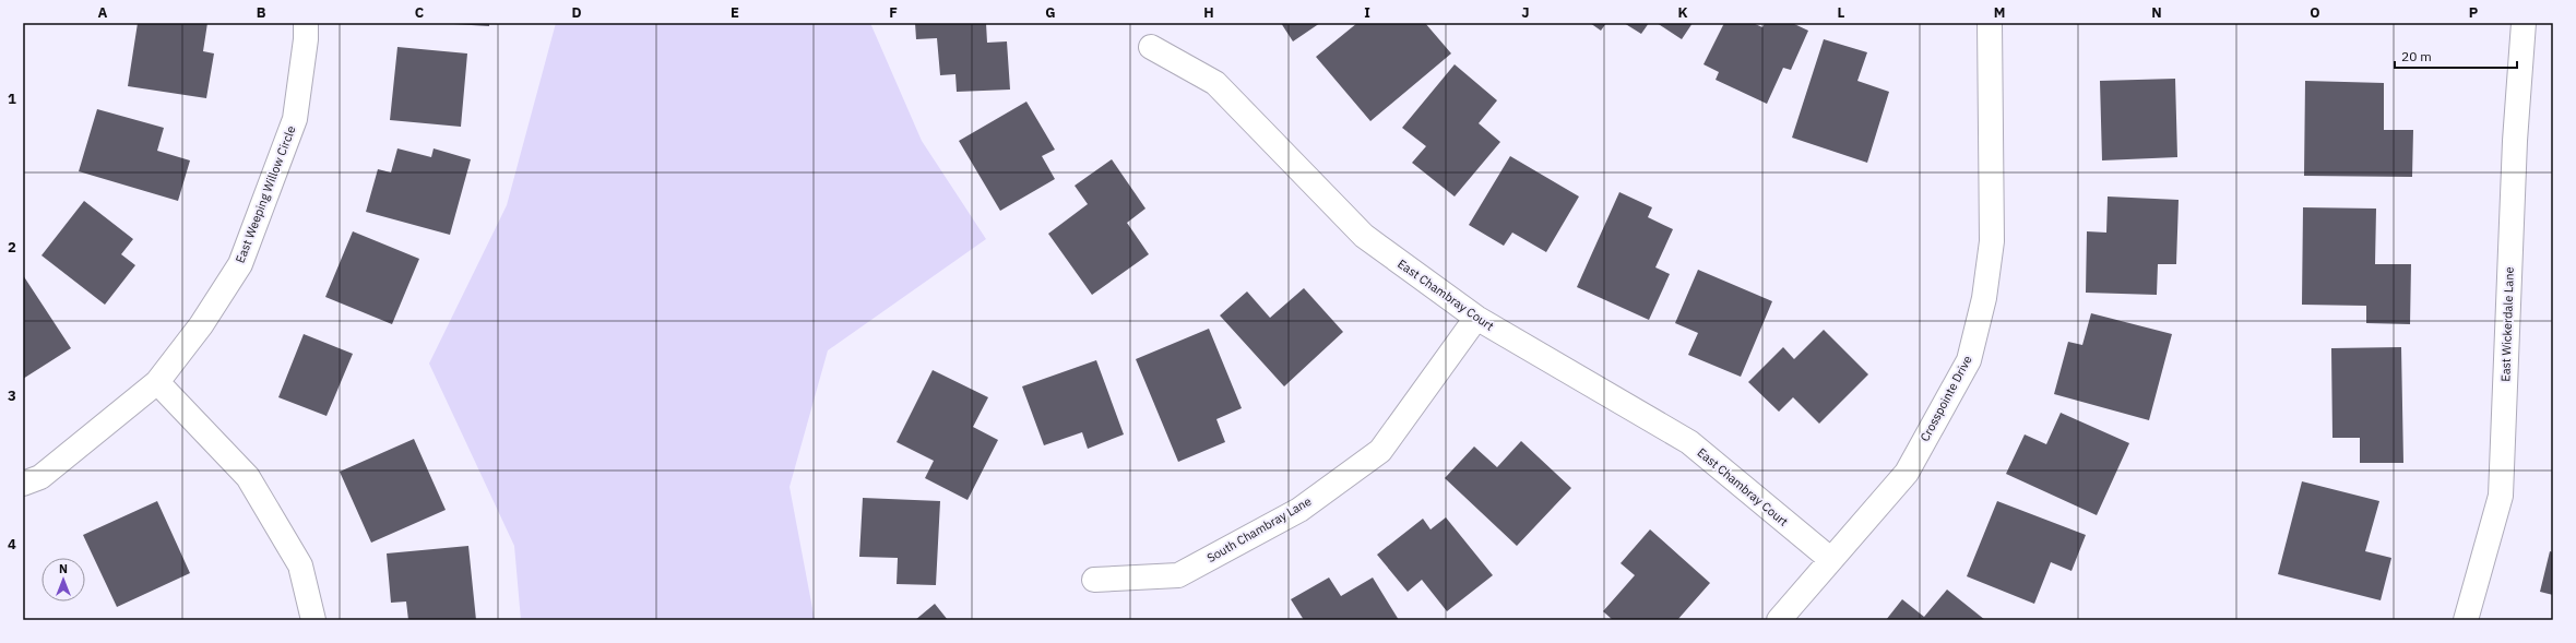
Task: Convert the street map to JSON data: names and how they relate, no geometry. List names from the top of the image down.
{
  "streets": {
    "street": [
      "East Weeping Willow Circle",
      "East Chambray Court",
      "East Wickerdale Lane",
      "Crosspointe Drive",
      "South Chambray Lane"
    ]
  },
  "crossings": [
    ["East Chambray Court", "Crosspointe Drive"],
    ["East Chambray Court", "South Chambray Lane"]
  ],
  "scale_bar": "20 m",
  "north": "top",
  "grid": {
    "columns": [
      "A",
      "B",
      "C",
      "D",
      "E",
      "F",
      "G",
      "H",
      "I",
      "J",
      "K",
      "L",
      "M",
      "N",
      "O",
      "P"
    ],
    "rows": [
      "1",
      "2",
      "3",
      "4"
    ]
  }
}
